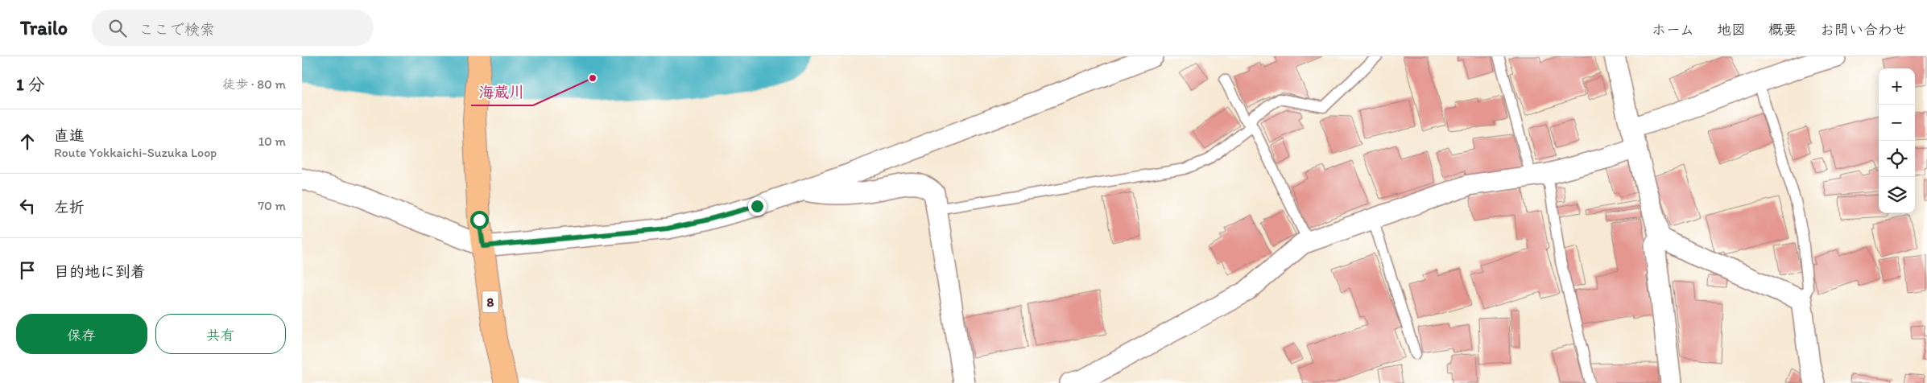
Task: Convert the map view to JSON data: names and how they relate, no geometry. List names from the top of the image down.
{
  "streets": {
    "main road": ["8"]
  },
  "places": ["海蔵川"],
  "page": {
    "header": "Trailo",
    "search": "ここで検索",
    "nav": [
      "ホーム",
      "地図",
      "概要",
      "お問い合わせ"
    ],
    "heading": ["1 分", "徒歩 · 80 m"],
    "map_buttons": ["+", "−"],
    "list": [
      ["直進", "Route Yokkaichi-Suzuka Loop", "10 m"],
      ["左折", "70 m"],
      "目的地に到着"
    ],
    "buttons": ["保存", "共有"]
  }
}
